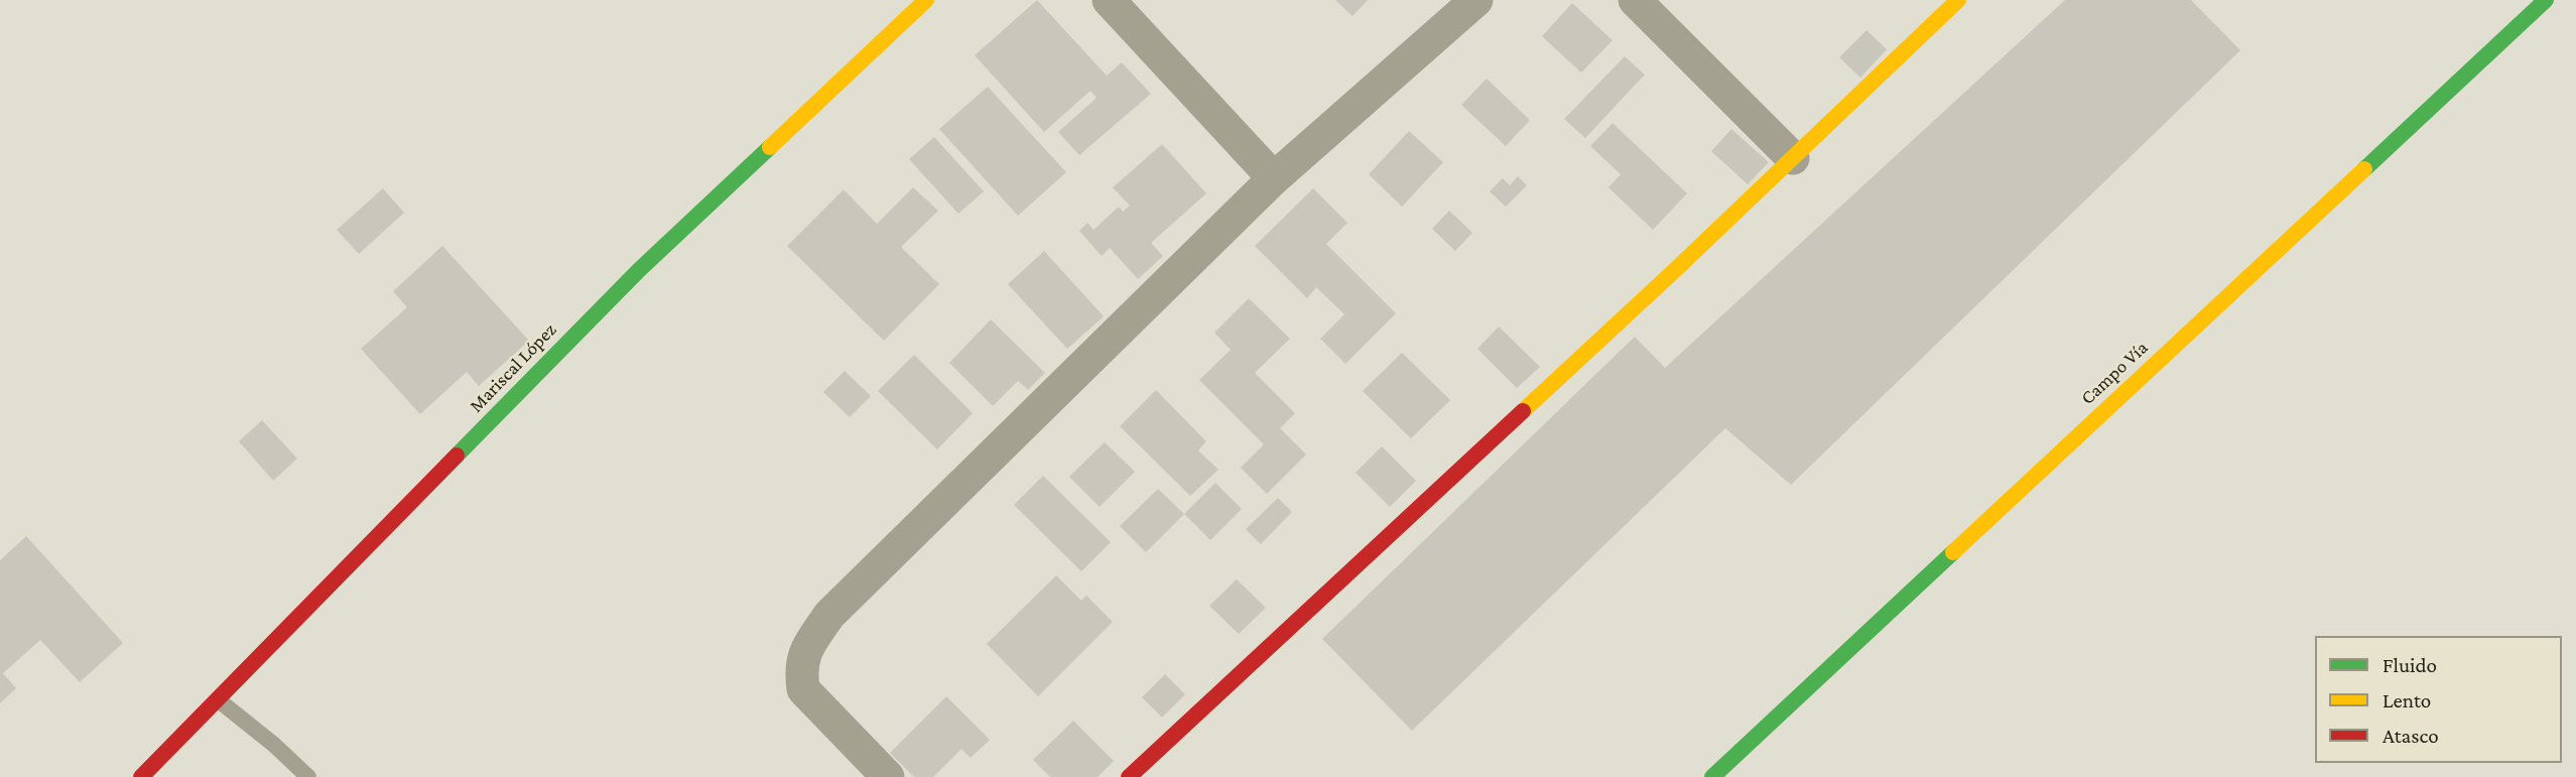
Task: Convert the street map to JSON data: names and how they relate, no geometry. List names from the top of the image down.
{
  "streets": {
    "street": ["Mariscal López", "Campo Vía"]
  },
  "legend": ["Fluido", "Lento", "Atasco"]
}
